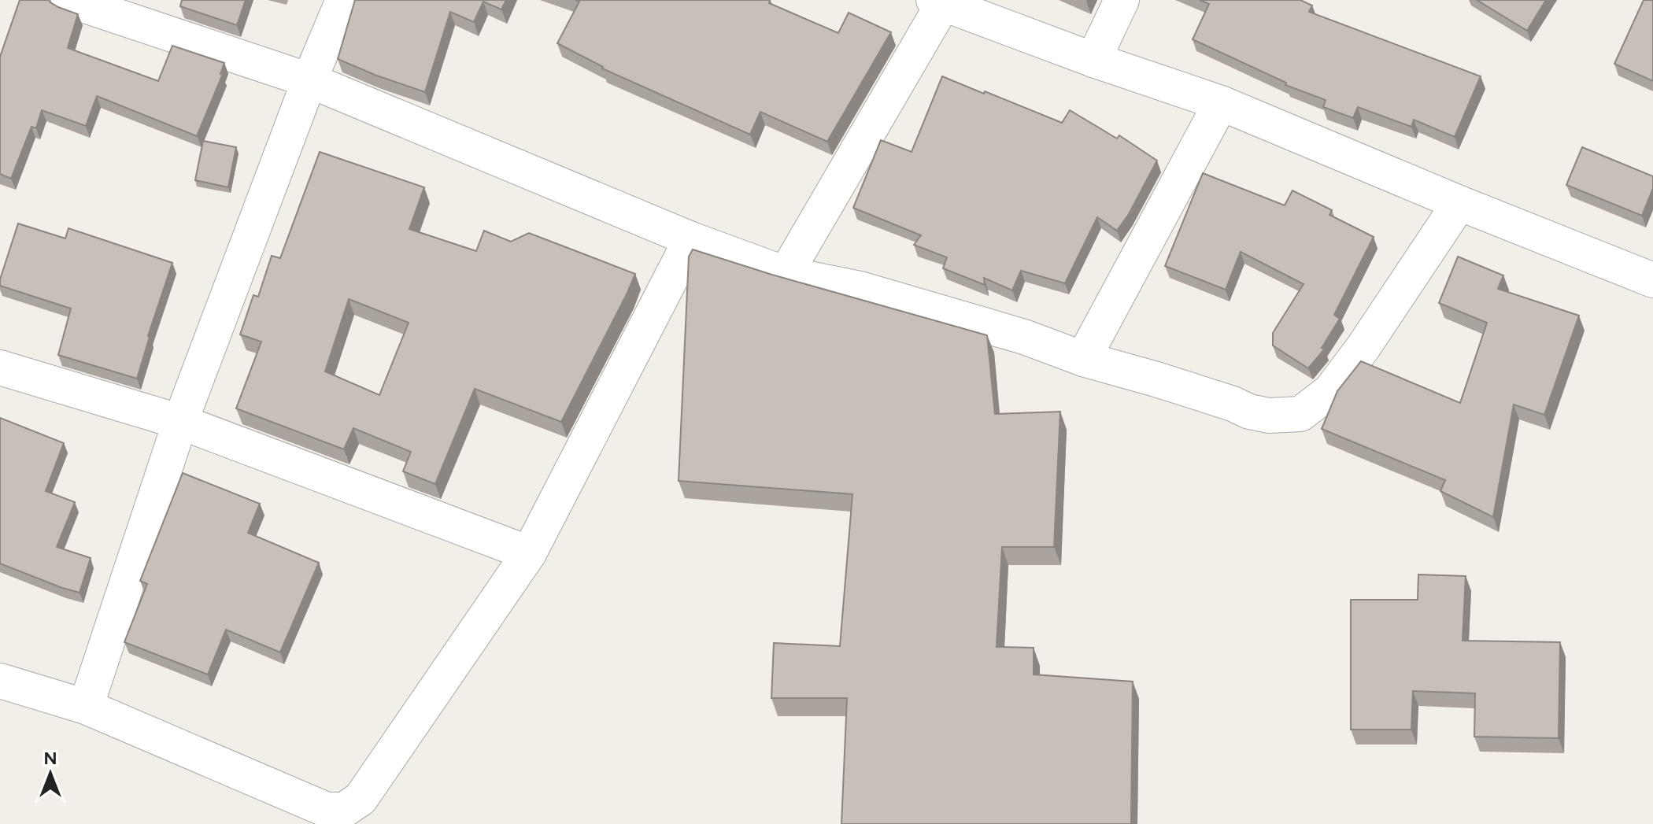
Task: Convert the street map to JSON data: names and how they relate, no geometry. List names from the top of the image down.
{
  "north": "top"
}
